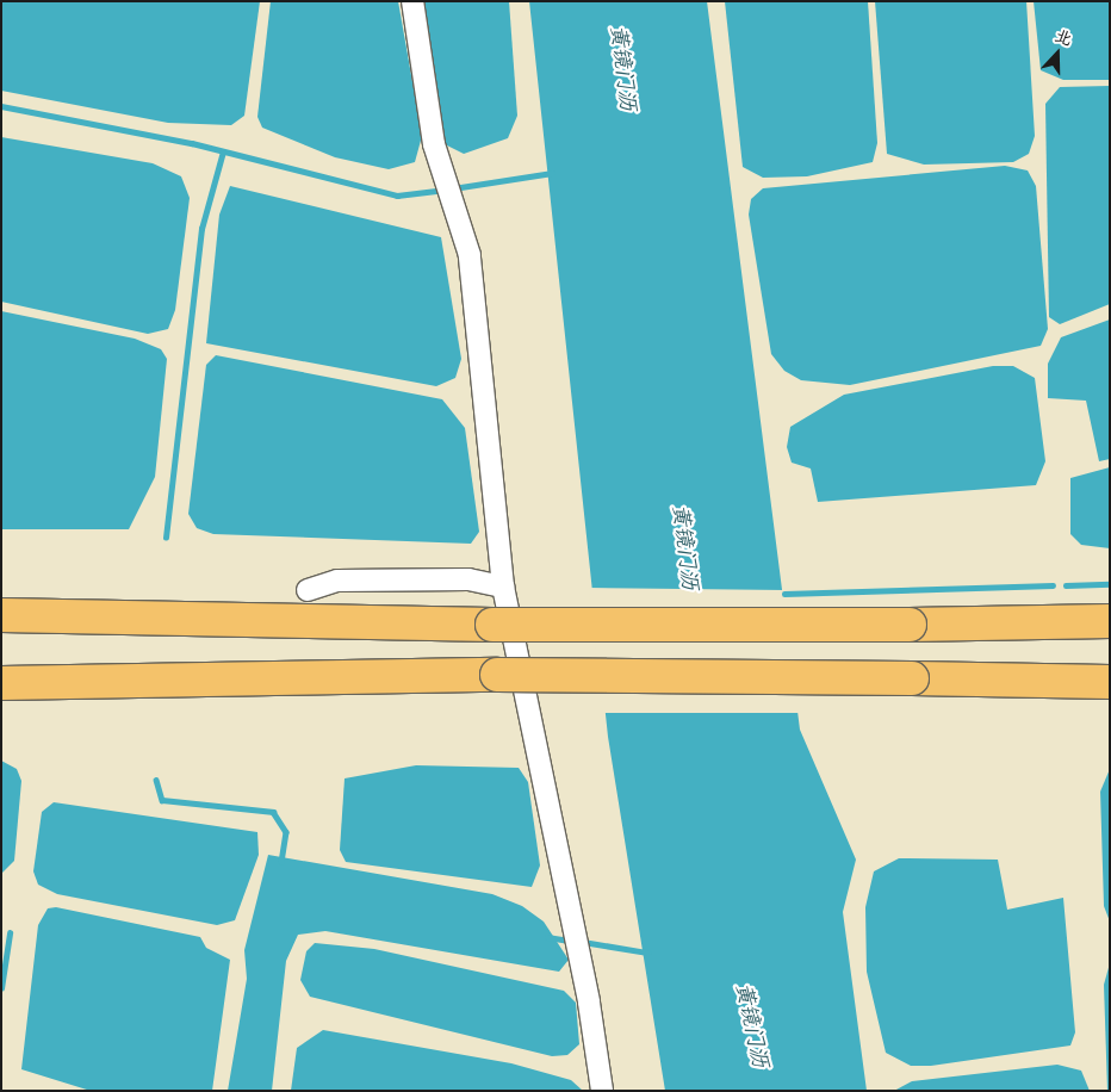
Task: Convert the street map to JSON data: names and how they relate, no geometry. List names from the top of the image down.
{
  "water": ["黄镜门沥"],
  "north": "top"
}
